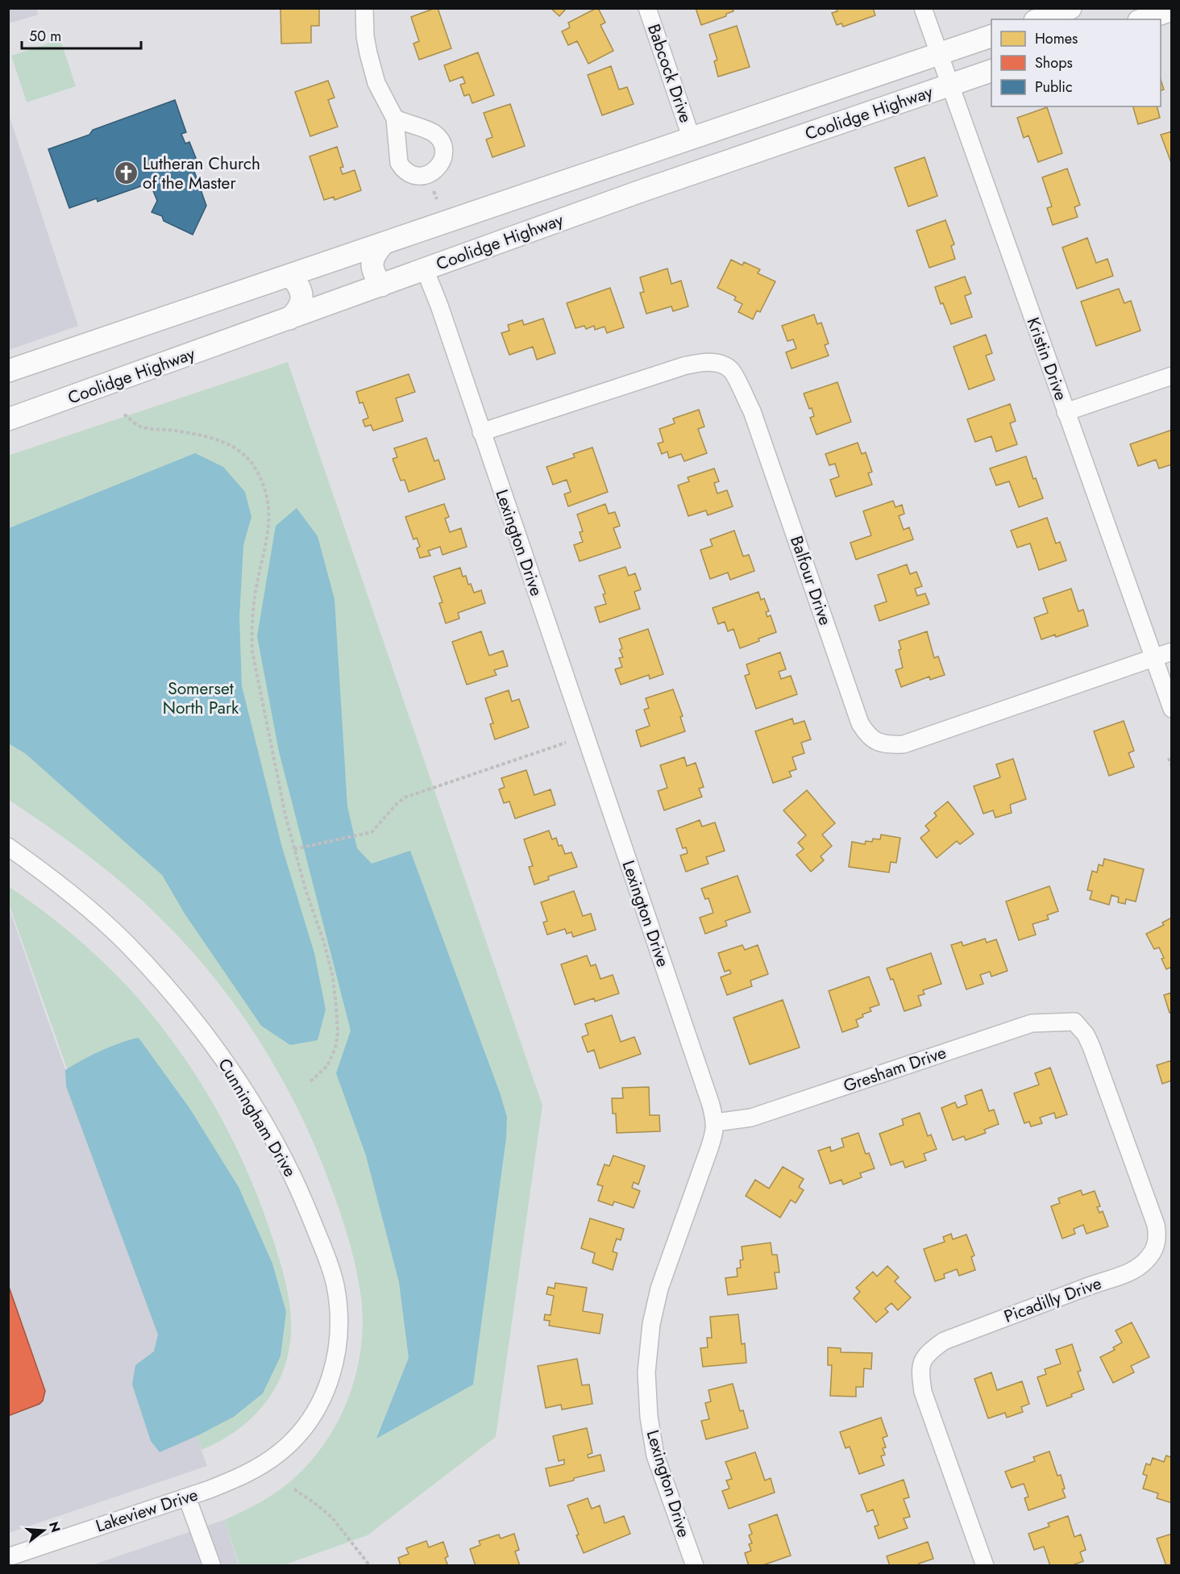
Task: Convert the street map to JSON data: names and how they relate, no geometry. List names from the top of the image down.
{
  "streets": {
    "main road": ["Coolidge Highway"],
    "street": [
      "Babcock Drive",
      "Kristin Drive",
      "Lexington Drive",
      "Balfour Drive",
      "Gresham Drive",
      "Cunningham Drive",
      "Picadilly Drive",
      "Lakeview Drive"
    ]
  },
  "crossings": [
    ["Babcock Drive", "Coolidge Highway"],
    ["Coolidge Highway", "Kristin Drive"],
    ["Coolidge Highway", "Lexington Drive"],
    ["Kristin Drive", "Balfour Drive"],
    ["Lexington Drive", "Balfour Drive"],
    ["Lexington Drive", "Gresham Drive"],
    ["Gresham Drive", "Picadilly Drive"],
    ["Cunningham Drive", "Lakeview Drive"]
  ],
  "parks": ["Somerset North Park"],
  "places": {
    "church": ["Lutheran Church of the Master"]
  },
  "legend": ["Homes", "Shops", "Public"],
  "scale_bar": "50 m",
  "north": "right"
}
